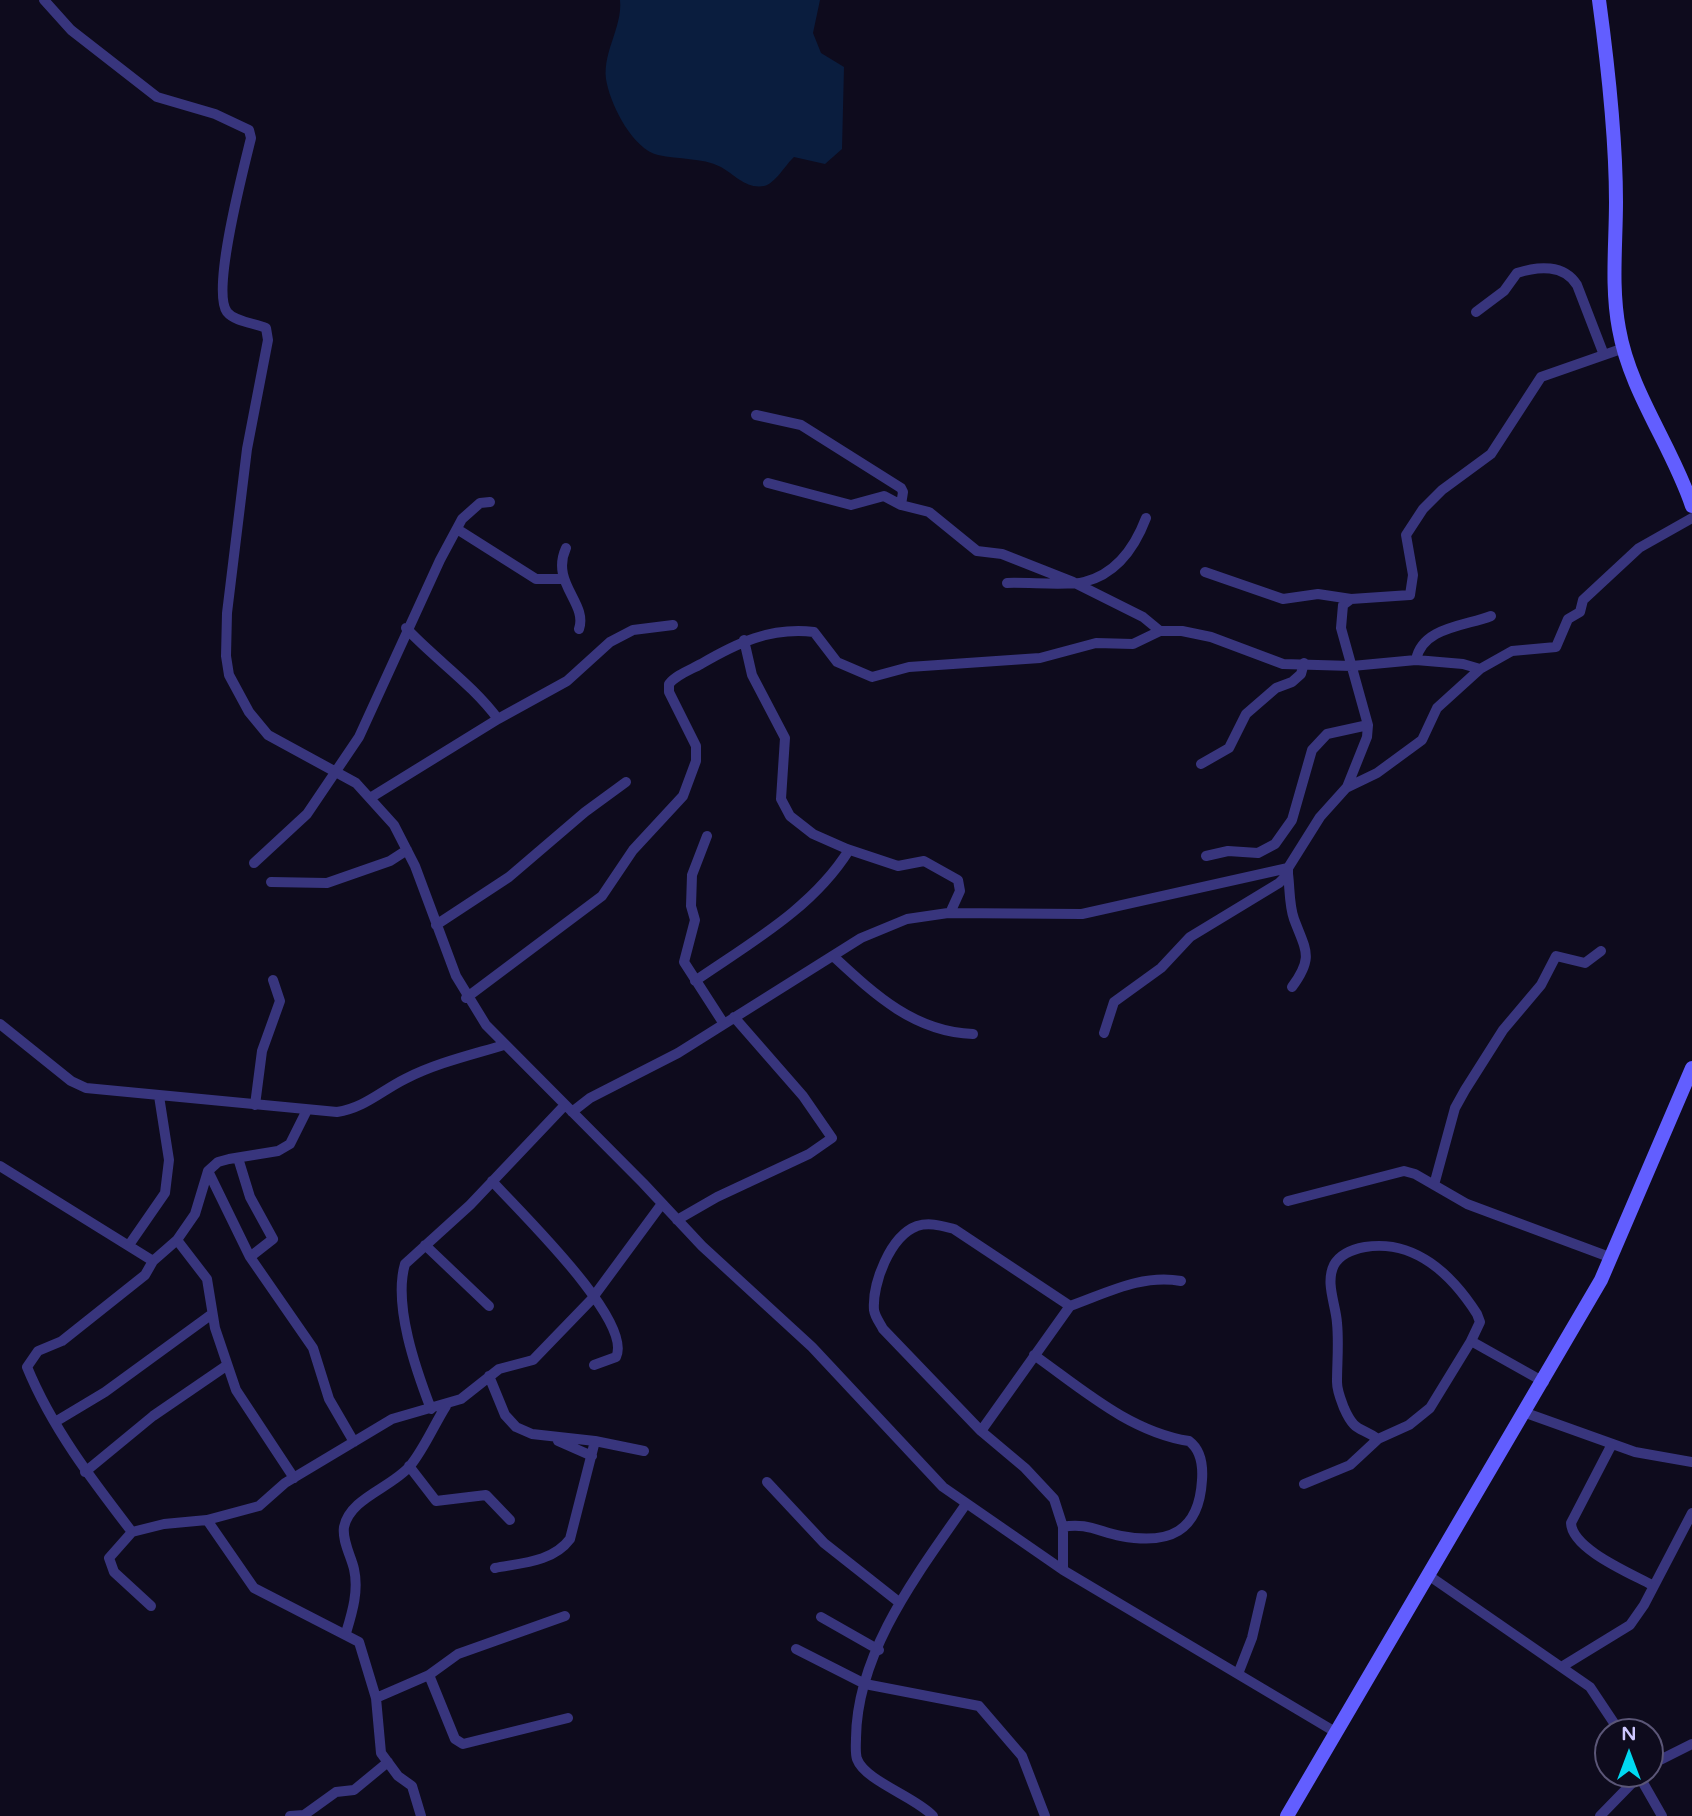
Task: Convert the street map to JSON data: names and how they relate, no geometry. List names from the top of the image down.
{
  "north": "top"
}
